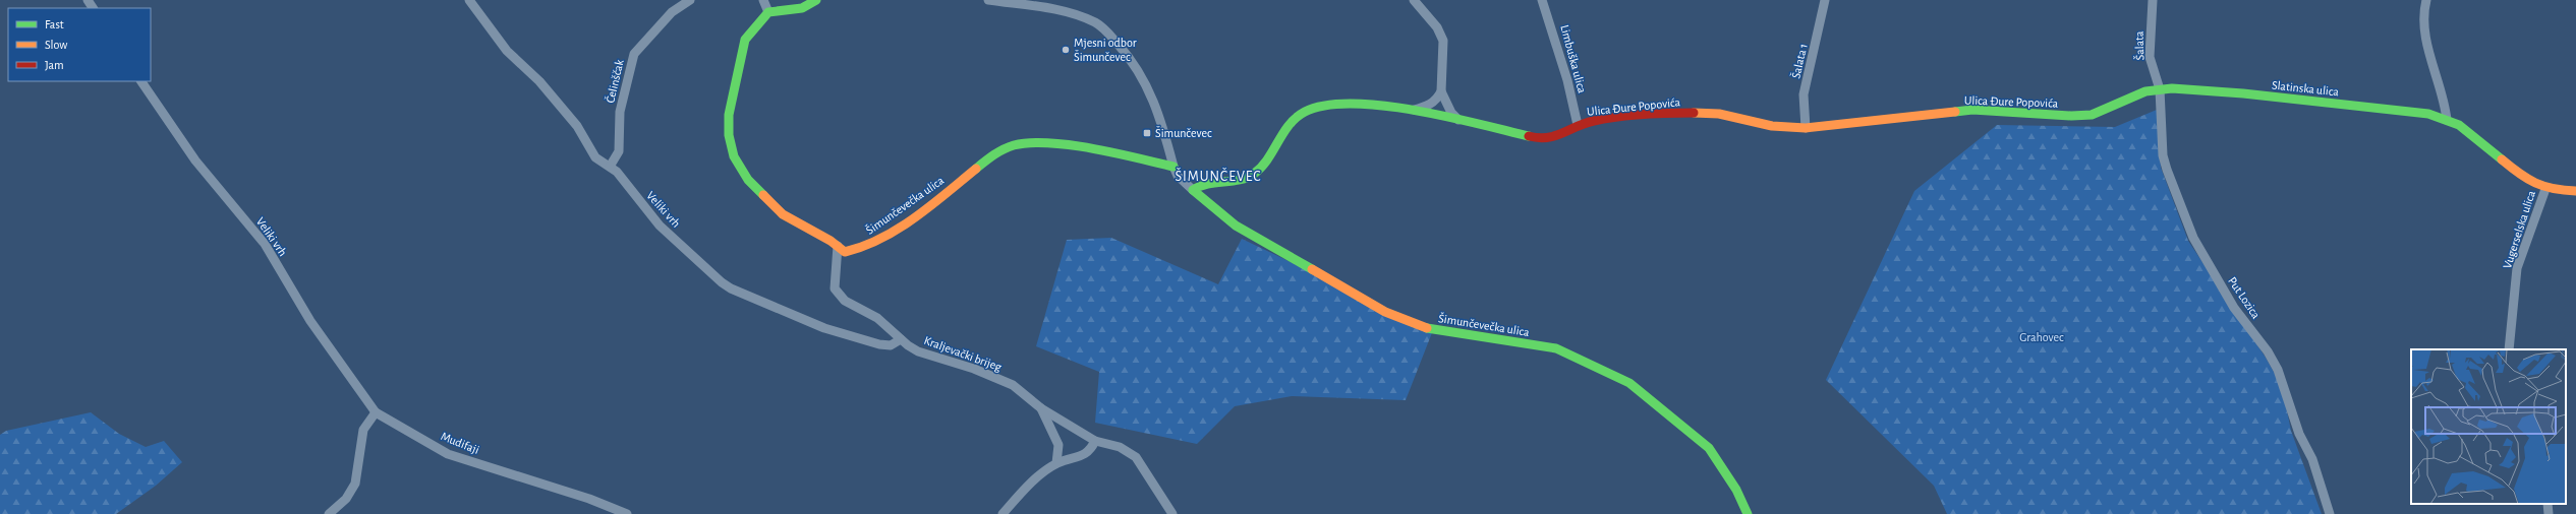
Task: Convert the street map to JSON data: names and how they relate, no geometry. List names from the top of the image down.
{
  "streets": {
    "street": [
      "Šalata",
      "Limbuška ulica",
      "Šalata 1",
      "Čelinščak",
      "Slatinska ulica",
      "Ulica Đure Popovića",
      "Šimunčevečka ulica",
      "Veliki vrh",
      "Vugerselska ulica",
      "Put Lozica",
      "Kraljevački brijeg",
      "Mudifaji"
    ]
  },
  "crossings": [
    ["Šalata", "Slatinska ulica"],
    ["Šalata", "Ulica Đure Popovića"],
    ["Šalata", "Put Lozica"],
    ["Limbuška ulica", "Ulica Đure Popovića"],
    ["Šalata 1", "Ulica Đure Popovića"],
    ["Čelinščak", "Veliki vrh"],
    ["Slatinska ulica", "Ulica Đure Popovića"],
    ["Slatinska ulica", "Vugerselska ulica"],
    ["Slatinska ulica", "Put Lozica"],
    ["Ulica Đure Popovića", "Šimunčevečka ulica"],
    ["Ulica Đure Popovića", "Put Lozica"],
    ["Šimunčevečka ulica", "Kraljevački brijeg"],
    ["Veliki vrh", "Kraljevački brijeg"],
    ["Veliki vrh", "Mudifaji"]
  ],
  "districts": ["ŠIMUNČEVEC"],
  "parks": ["Grahovec"],
  "places": {
    "other": ["Mjesni odbor Šimunčevec"],
    "transit": ["Šimunčevec"]
  },
  "legend": ["Fast", "Slow", "Jam"]
}
